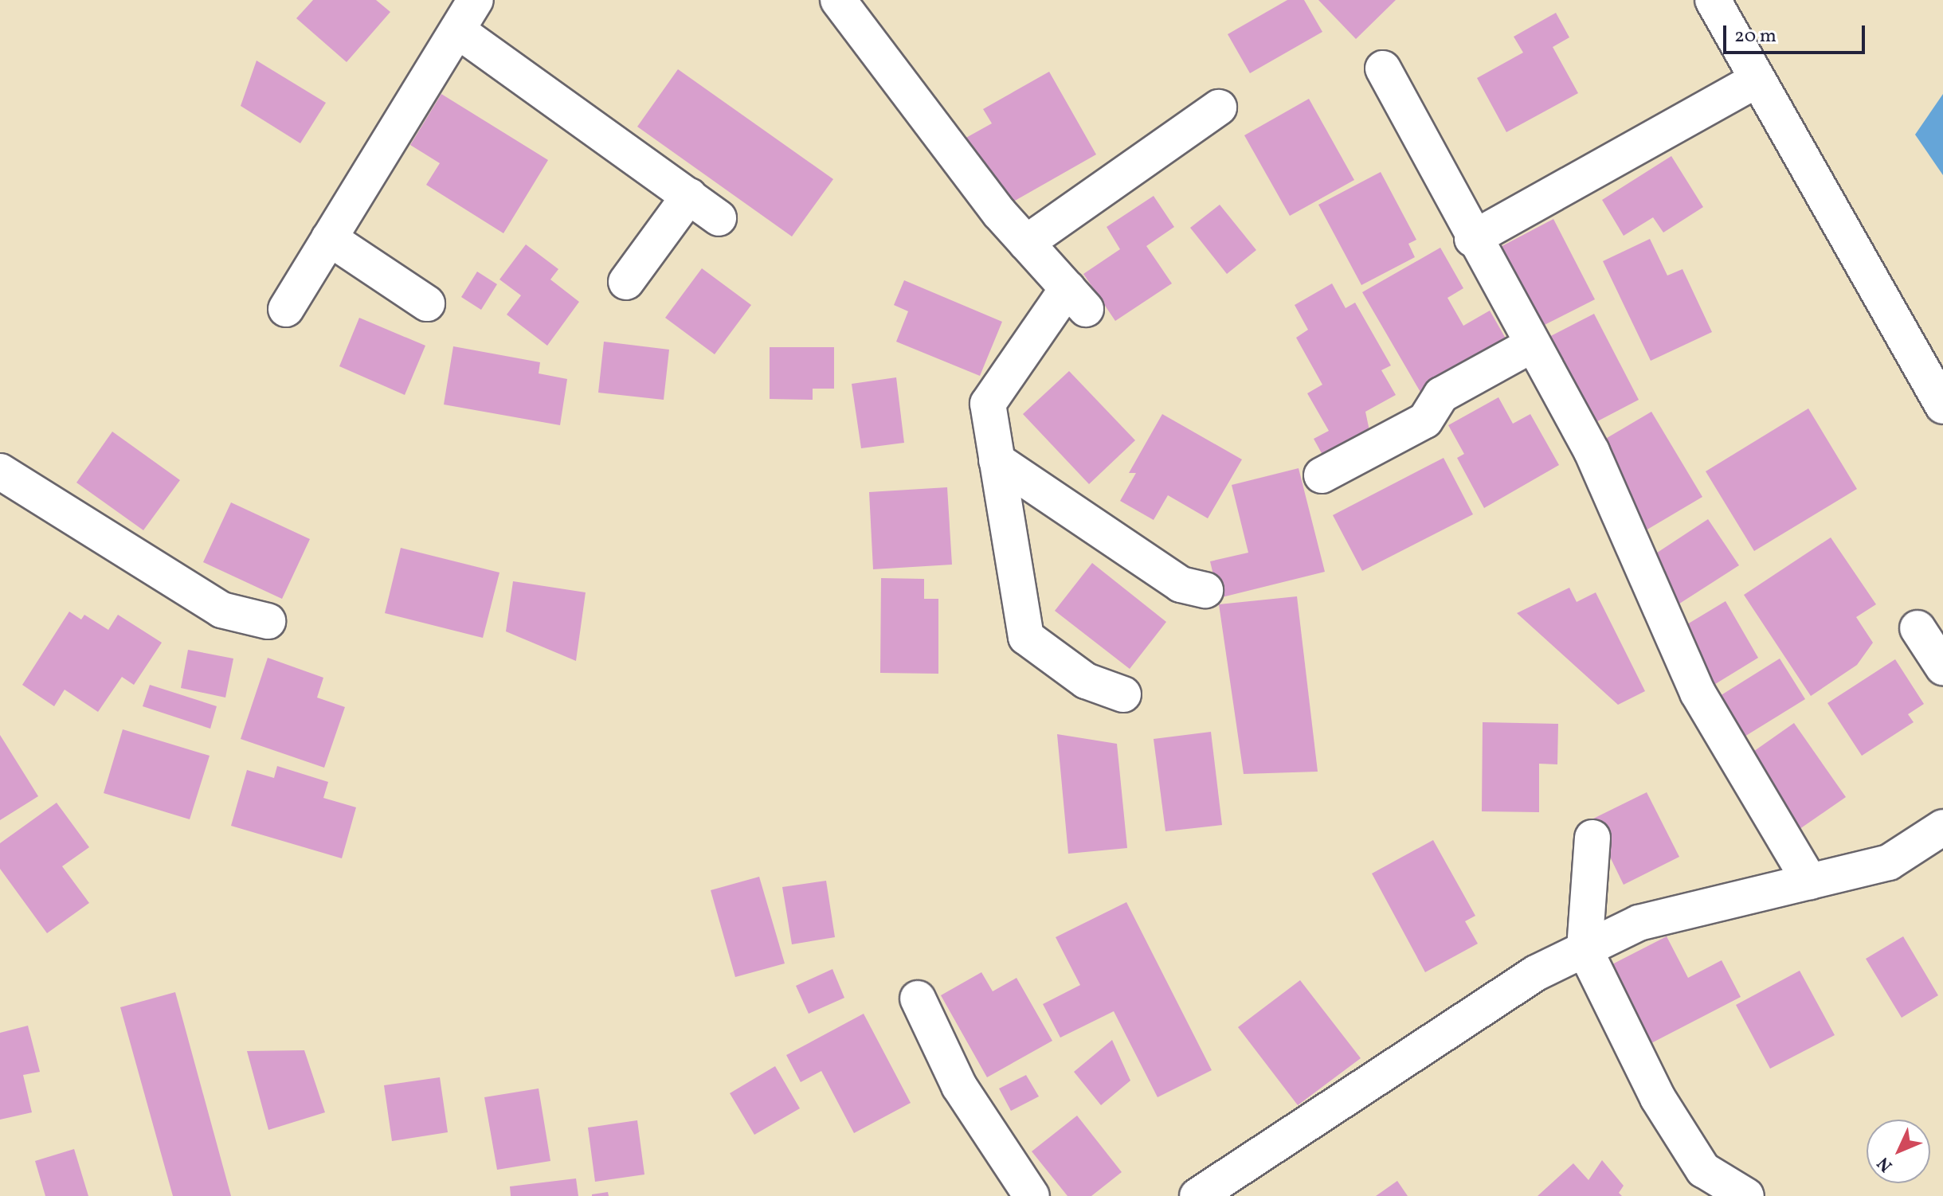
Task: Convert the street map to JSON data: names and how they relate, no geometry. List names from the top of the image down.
{
  "scale_bar": "20 m",
  "north": "bottom left"
}
